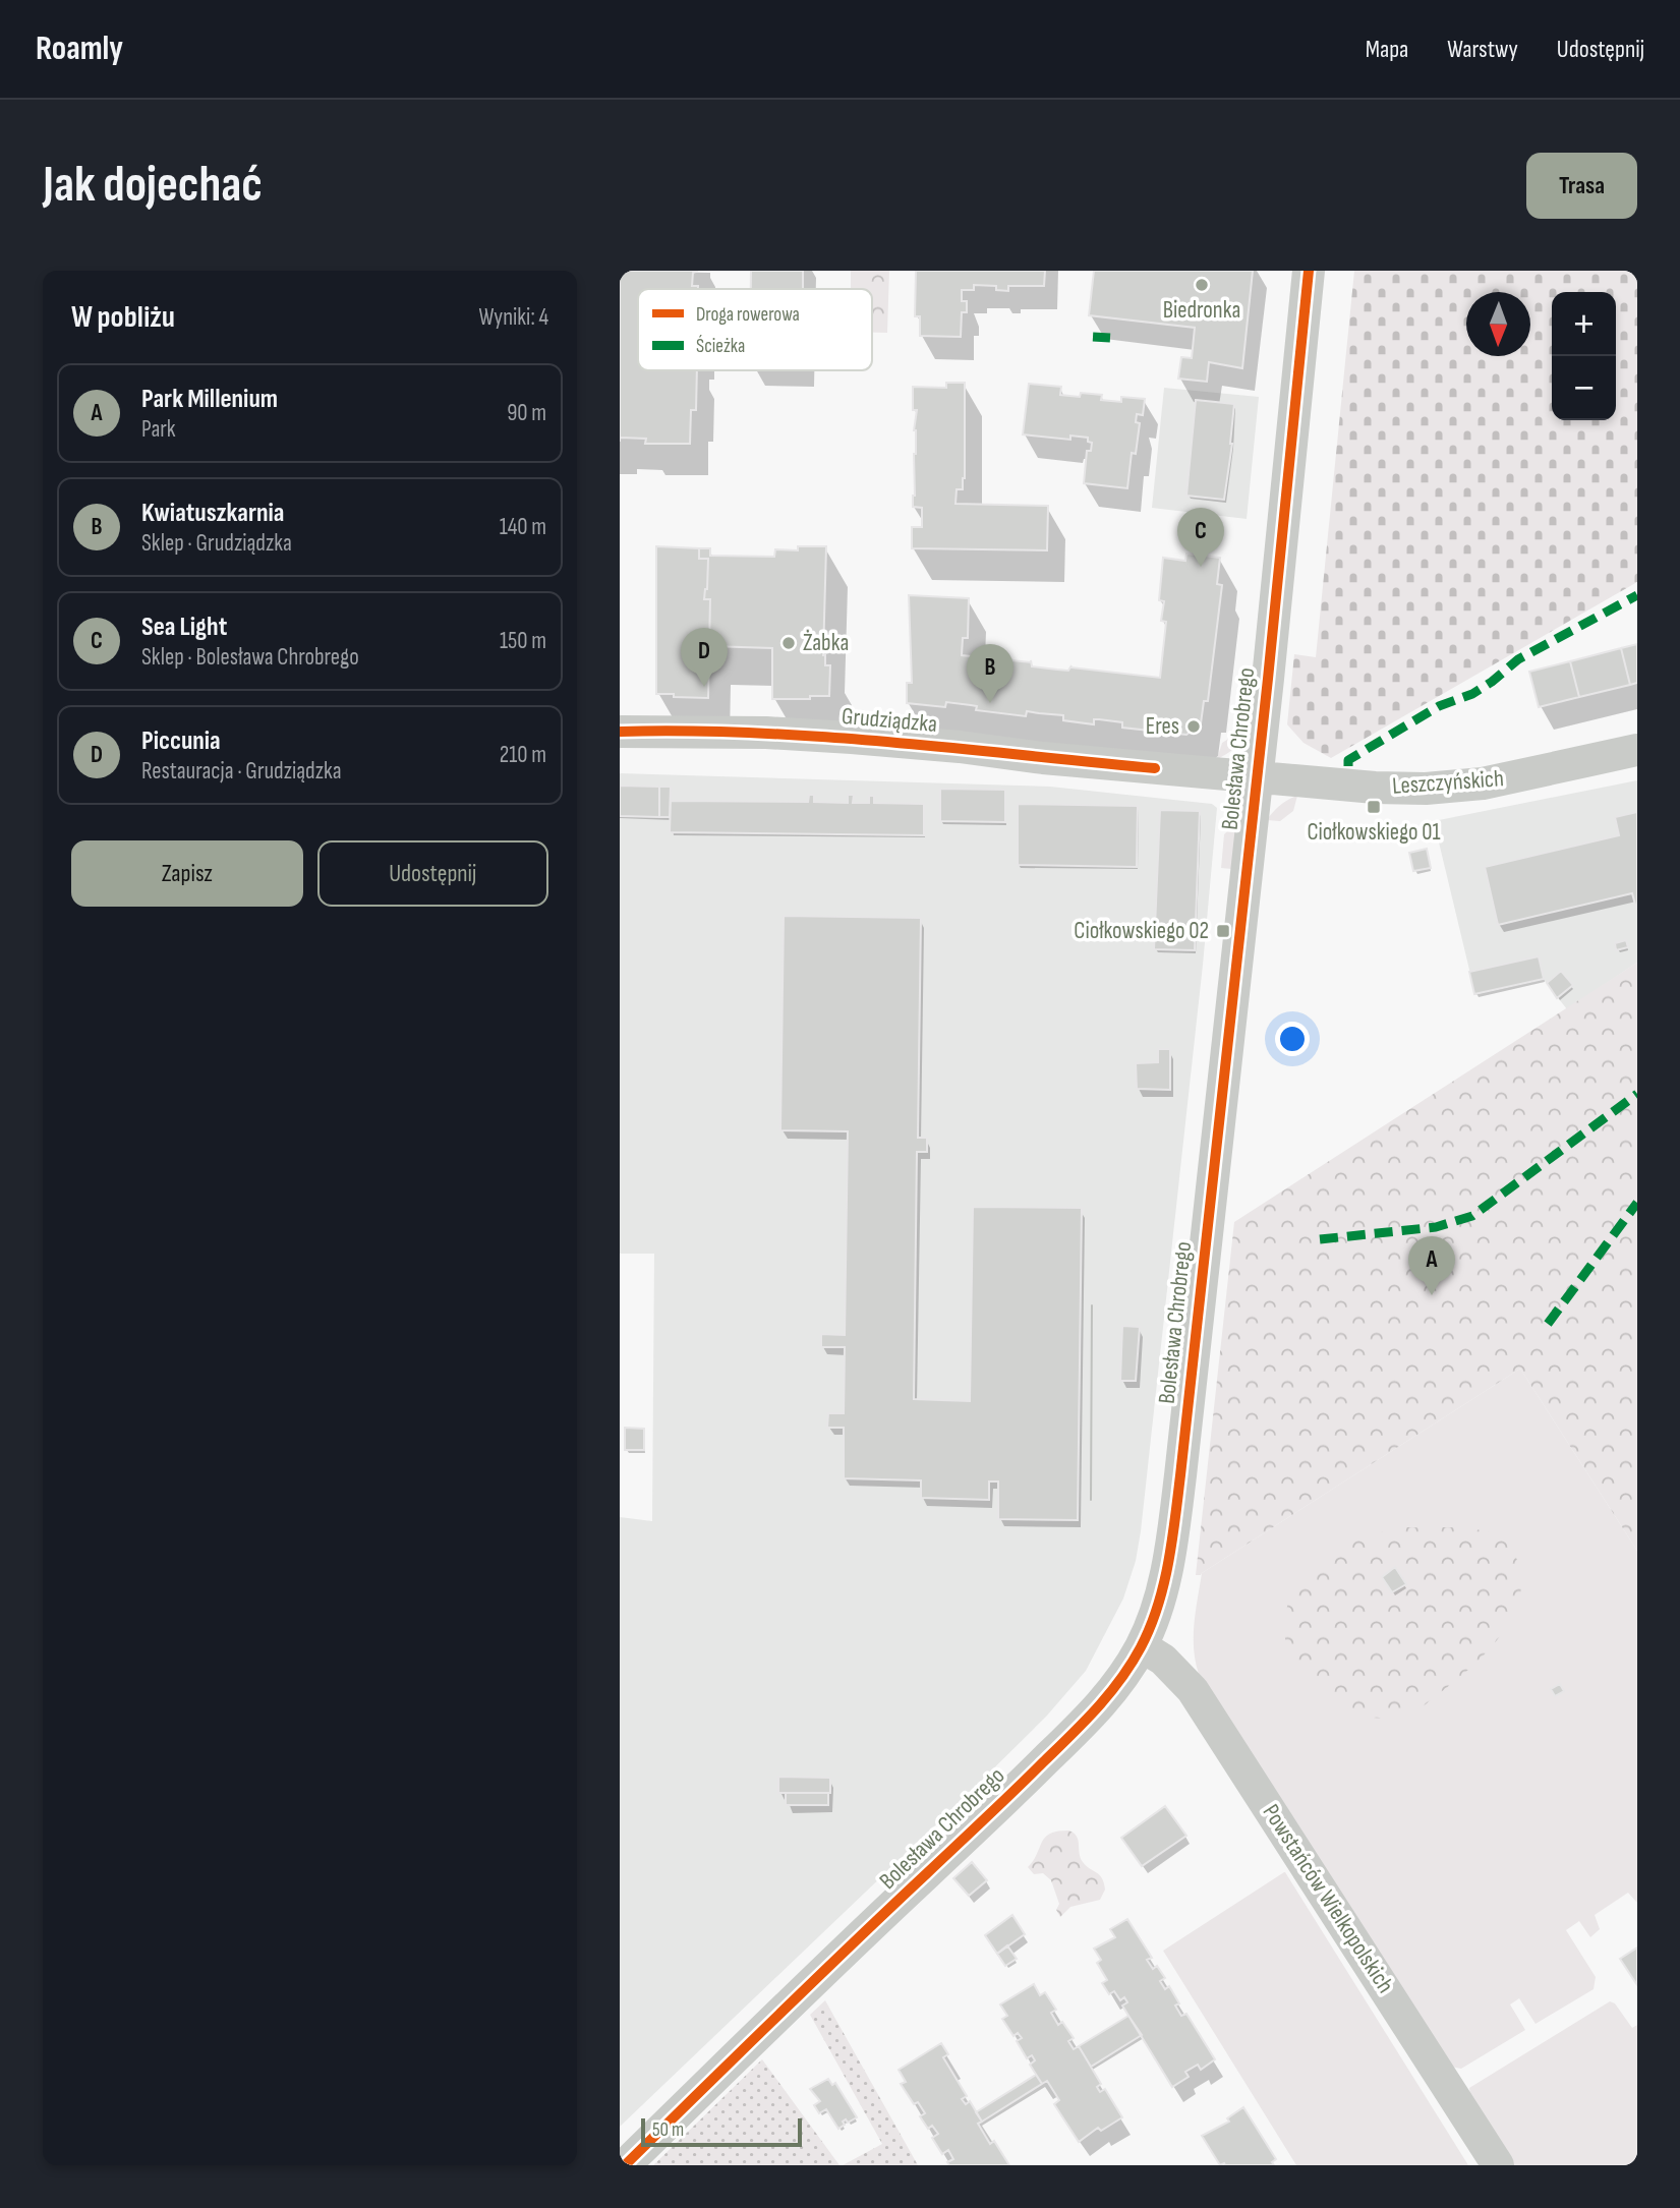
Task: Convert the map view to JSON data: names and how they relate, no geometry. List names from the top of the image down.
{
  "streets": {
    "street": [
      "Grudziądzka",
      "Bolesława Chrobrego",
      "Leszczyńskich",
      "Powstańców Wielkopolskich"
    ]
  },
  "crossings": [
    ["Grudziądzka", "Bolesława Chrobrego"],
    ["Grudziądzka", "Leszczyńskich"],
    ["Bolesława Chrobrego", "Leszczyńskich"],
    ["Bolesława Chrobrego", "Powstańców Wielkopolskich"]
  ],
  "places": {
    "other": ["Biedronka", "Żabka", "Eres"],
    "transit": ["Ciołkowskiego 01", "Ciołkowskiego 02"]
  },
  "legend": ["Droga rowerowa", "Ścieżka"],
  "scale_bar": "50 m",
  "north": "bottom",
  "page": {
    "header": "Roamly",
    "nav": ["Mapa", "Warstwy", "Udostępnij"],
    "buttons": [
      "Trasa",
      ["Zapisz", "Udostępnij"]
    ],
    "title": "Jak dojechać",
    "heading": ["W pobliżu", "Wyniki: 4"],
    "map_buttons": ["+", "−"],
    "list": [
      {
        "mark": "A",
        "name": "Park Millenium",
        "note": "Park",
        "value": "90 m"
      },
      {
        "mark": "B",
        "name": "Kwiatuszkarnia",
        "note": "Sklep · Grudziądzka",
        "value": "140 m"
      },
      {
        "mark": "C",
        "name": "Sea Light",
        "note": "Sklep · Bolesława Chrobrego",
        "value": "150 m"
      },
      {
        "mark": "D",
        "name": "Piccunia",
        "note": "Restauracja · Grudziądzka",
        "value": "210 m"
      }
    ],
    "pins": [
      "C",
      "D",
      "B",
      "A"
    ],
    "scale": "50 m"
  }
}
